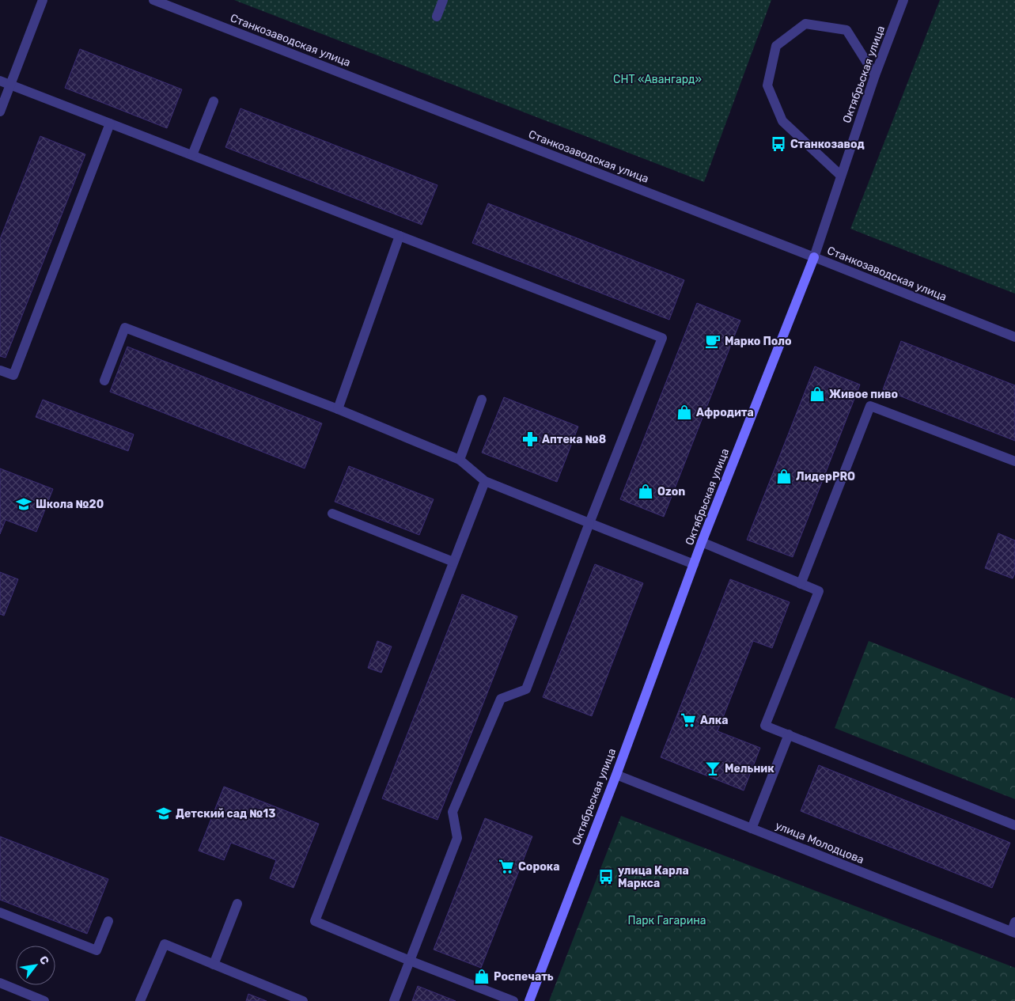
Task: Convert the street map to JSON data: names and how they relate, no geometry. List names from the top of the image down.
{
  "streets": {
    "main road": ["Октябрьская улица"],
    "street": ["Станкозаводская улица", "улица Молодцова"]
  },
  "crossings": [
    ["Станкозаводская улица", "Октябрьская улица"],
    ["Октябрьская улица", "улица Молодцова"]
  ],
  "parks": ["СНТ «Авангард»", "Парк Гагарина"],
  "places": {
    "bus stop": ["Станкозавод", "улица Карла Маркса"],
    "cafe": ["Марко Поло"],
    "shop": [
      "Живое пиво",
      "Афродита",
      "ЛидерPRO",
      "Ozon",
      "Роспечать"
    ],
    "pharmacy": ["Аптека №8"],
    "school or university": ["Школа №20", "Детский сад №13"],
    "supermarket": ["Алка", "Сорока"],
    "bar": ["Мельник"]
  },
  "north": "top right"
}
